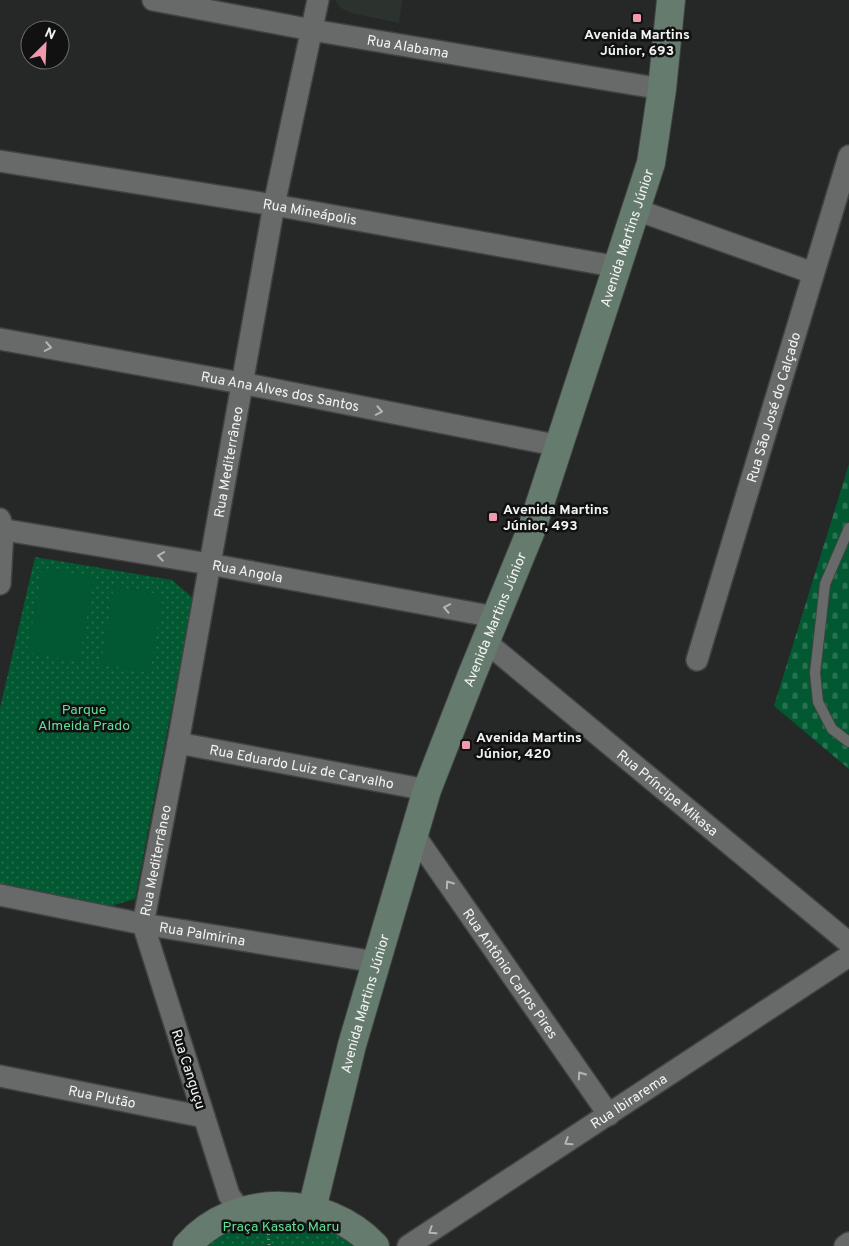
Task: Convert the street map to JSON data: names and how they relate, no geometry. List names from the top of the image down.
{
  "streets": {
    "street": [
      "Rua Alabama",
      "Rua Mineápolis",
      "Avenida Martins Júnior",
      "Rua Ana Alves dos Santos",
      "Rua São José do Calçado",
      "Rua Mediterrâneo",
      "Rua Angola",
      "Rua Eduardo Luiz de Carvalho",
      "Rua Príncipe Mikasa",
      "Rua Palmirina",
      "Rua Antônio Carlos Pires",
      "Rua Canguçu",
      "Rua Plutão",
      "Rua Ibirarema"
    ]
  },
  "crossings": [
    ["Rua Alabama", "Avenida Martins Júnior"],
    ["Rua Alabama", "Rua Mediterrâneo"],
    ["Rua Mineápolis", "Avenida Martins Júnior"],
    ["Rua Mineápolis", "Rua Mediterrâneo"],
    ["Avenida Martins Júnior", "Rua Ana Alves dos Santos"],
    ["Avenida Martins Júnior", "Rua Angola"],
    ["Avenida Martins Júnior", "Rua Eduardo Luiz de Carvalho"],
    ["Avenida Martins Júnior", "Rua Príncipe Mikasa"],
    ["Avenida Martins Júnior", "Rua Palmirina"],
    ["Avenida Martins Júnior", "Rua Antônio Carlos Pires"],
    ["Rua Ana Alves dos Santos", "Rua Mediterrâneo"],
    ["Rua Mediterrâneo", "Rua Angola"],
    ["Rua Mediterrâneo", "Rua Eduardo Luiz de Carvalho"],
    ["Rua Mediterrâneo", "Rua Palmirina"],
    ["Rua Mediterrâneo", "Rua Canguçu"],
    ["Rua Palmirina", "Rua Canguçu"],
    ["Rua Antônio Carlos Pires", "Rua Ibirarema"],
    ["Rua Canguçu", "Rua Plutão"]
  ],
  "one_way": [
    "Rua Ana Alves dos Santos",
    "Rua Angola",
    "Rua Antônio Carlos Pires",
    "Rua Ibirarema"
  ],
  "parks": ["Parque Almeida Prado", "Praça Kasato Maru"],
  "places": {
    "transit": ["Avenida Martins Júnior, 693", "Avenida Martins Júnior, 493", "Avenida Martins Júnior, 420"]
  },
  "north": "top right"
}
